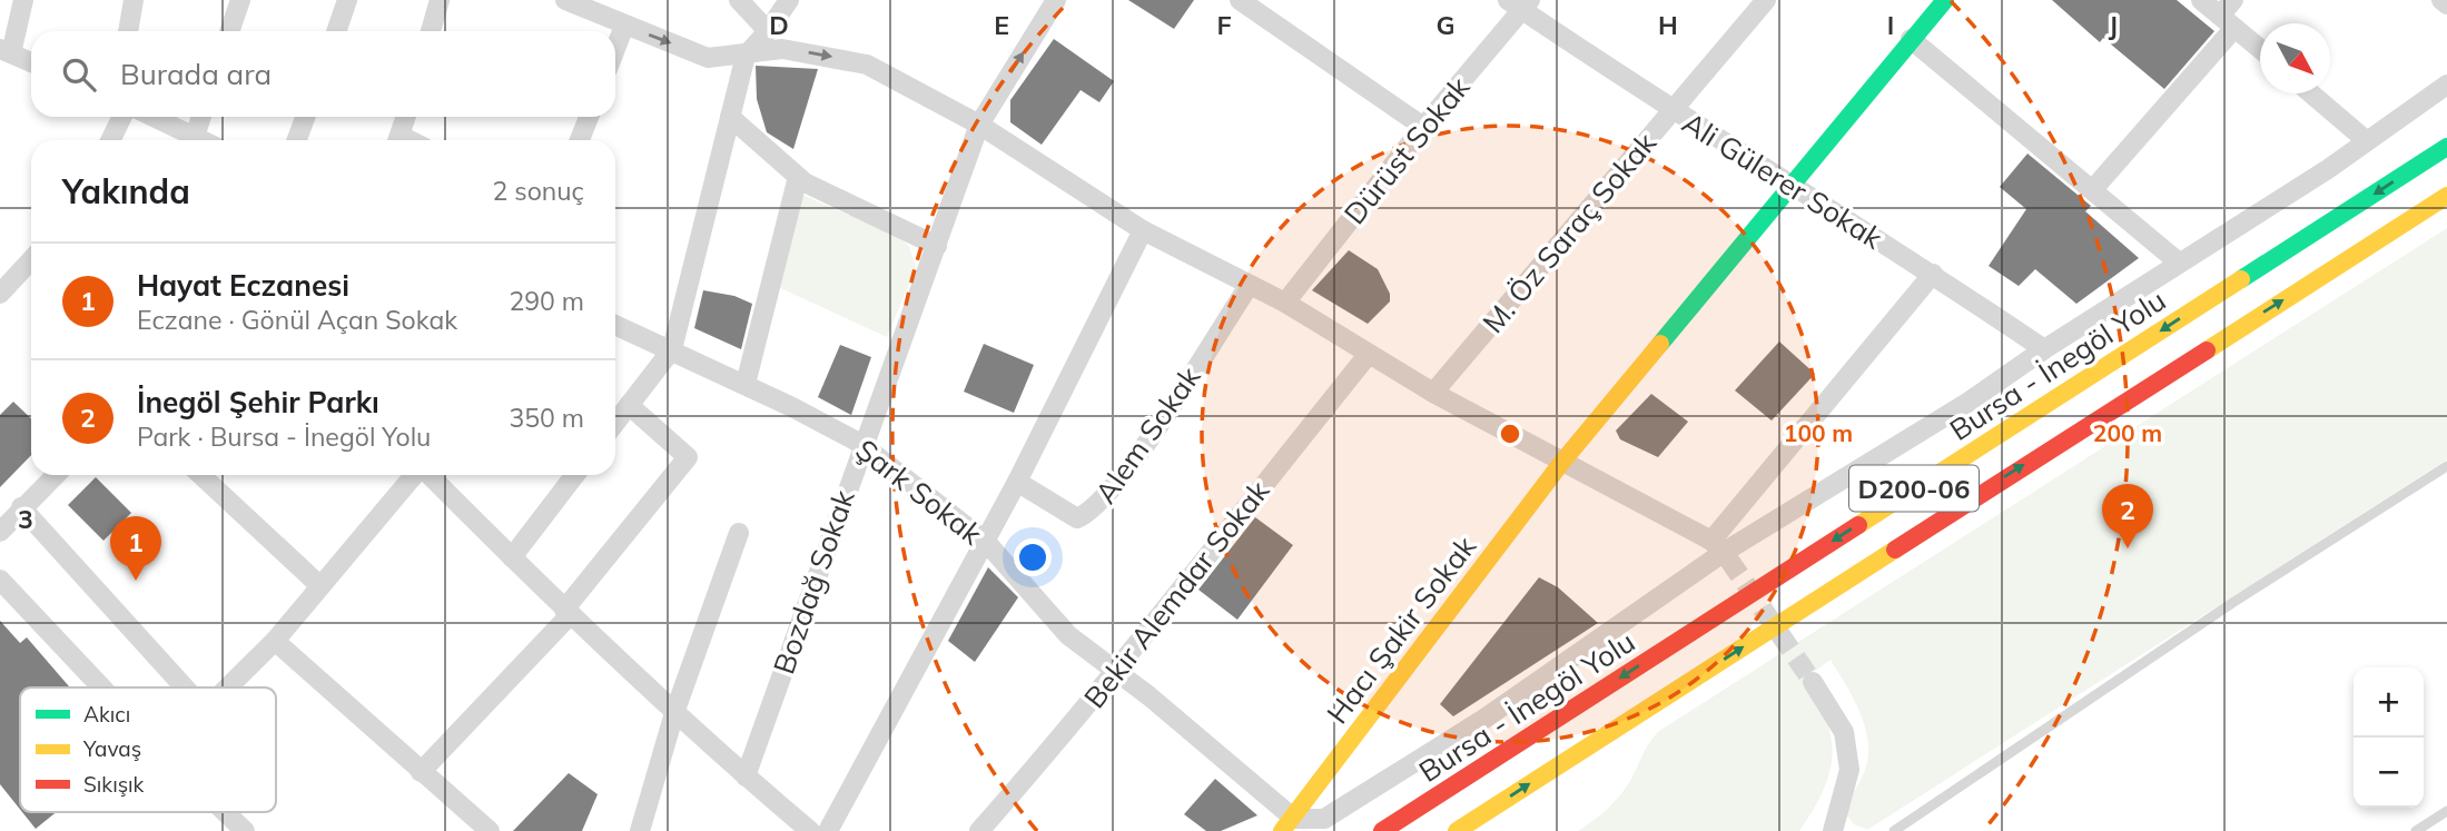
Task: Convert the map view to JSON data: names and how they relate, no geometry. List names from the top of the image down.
{
  "streets": {
    "main road": ["Bursa - İnegöl Yolu", "D200-06", "Hacı Şakir Sokak"],
    "street": [
      "Dürüst Sokak",
      "Ali Gülerer Sokak",
      "M. Öz Saraç Sokak",
      "Alem Sokak",
      "Şark Sokak",
      "Bozdağ Sokak",
      "Bekir Alemdar Sokak"
    ]
  },
  "crossings": [
    ["Dürüst Sokak", "Ali Gülerer Sokak"],
    ["Ali Gülerer Sokak", "M. Öz Saraç Sokak"],
    ["Ali Gülerer Sokak", "Hacı Şakir Sokak"],
    ["Şark Sokak", "Bozdağ Sokak"],
    ["Şark Sokak", "Bekir Alemdar Sokak"],
    ["Şark Sokak", "Hacı Şakir Sokak"]
  ],
  "legend": ["Akıcı", "Yavaş", "Sıkışık"],
  "north": "bottom right",
  "page": {
    "search": "Burada ara",
    "heading": ["Yakında", "2 sonuç"],
    "list": [
      {
        "mark": "1",
        "name": "Hayat Eczanesi",
        "note": "Eczane · Gönül Açan Sokak",
        "value": "290 m"
      },
      {
        "mark": "2",
        "name": "İnegöl Şehir Parkı",
        "note": "Park · Bursa - İnegöl Yolu",
        "value": "350 m"
      }
    ],
    "pins": ["2", "1"],
    "map_buttons": ["+", "−"]
  },
  "grid": {
    "columns": [
      "D",
      "E",
      "F",
      "G",
      "H",
      "I",
      "J"
    ],
    "rows": ["3"]
  },
  "rings": ["100 m", "200 m"]
}
